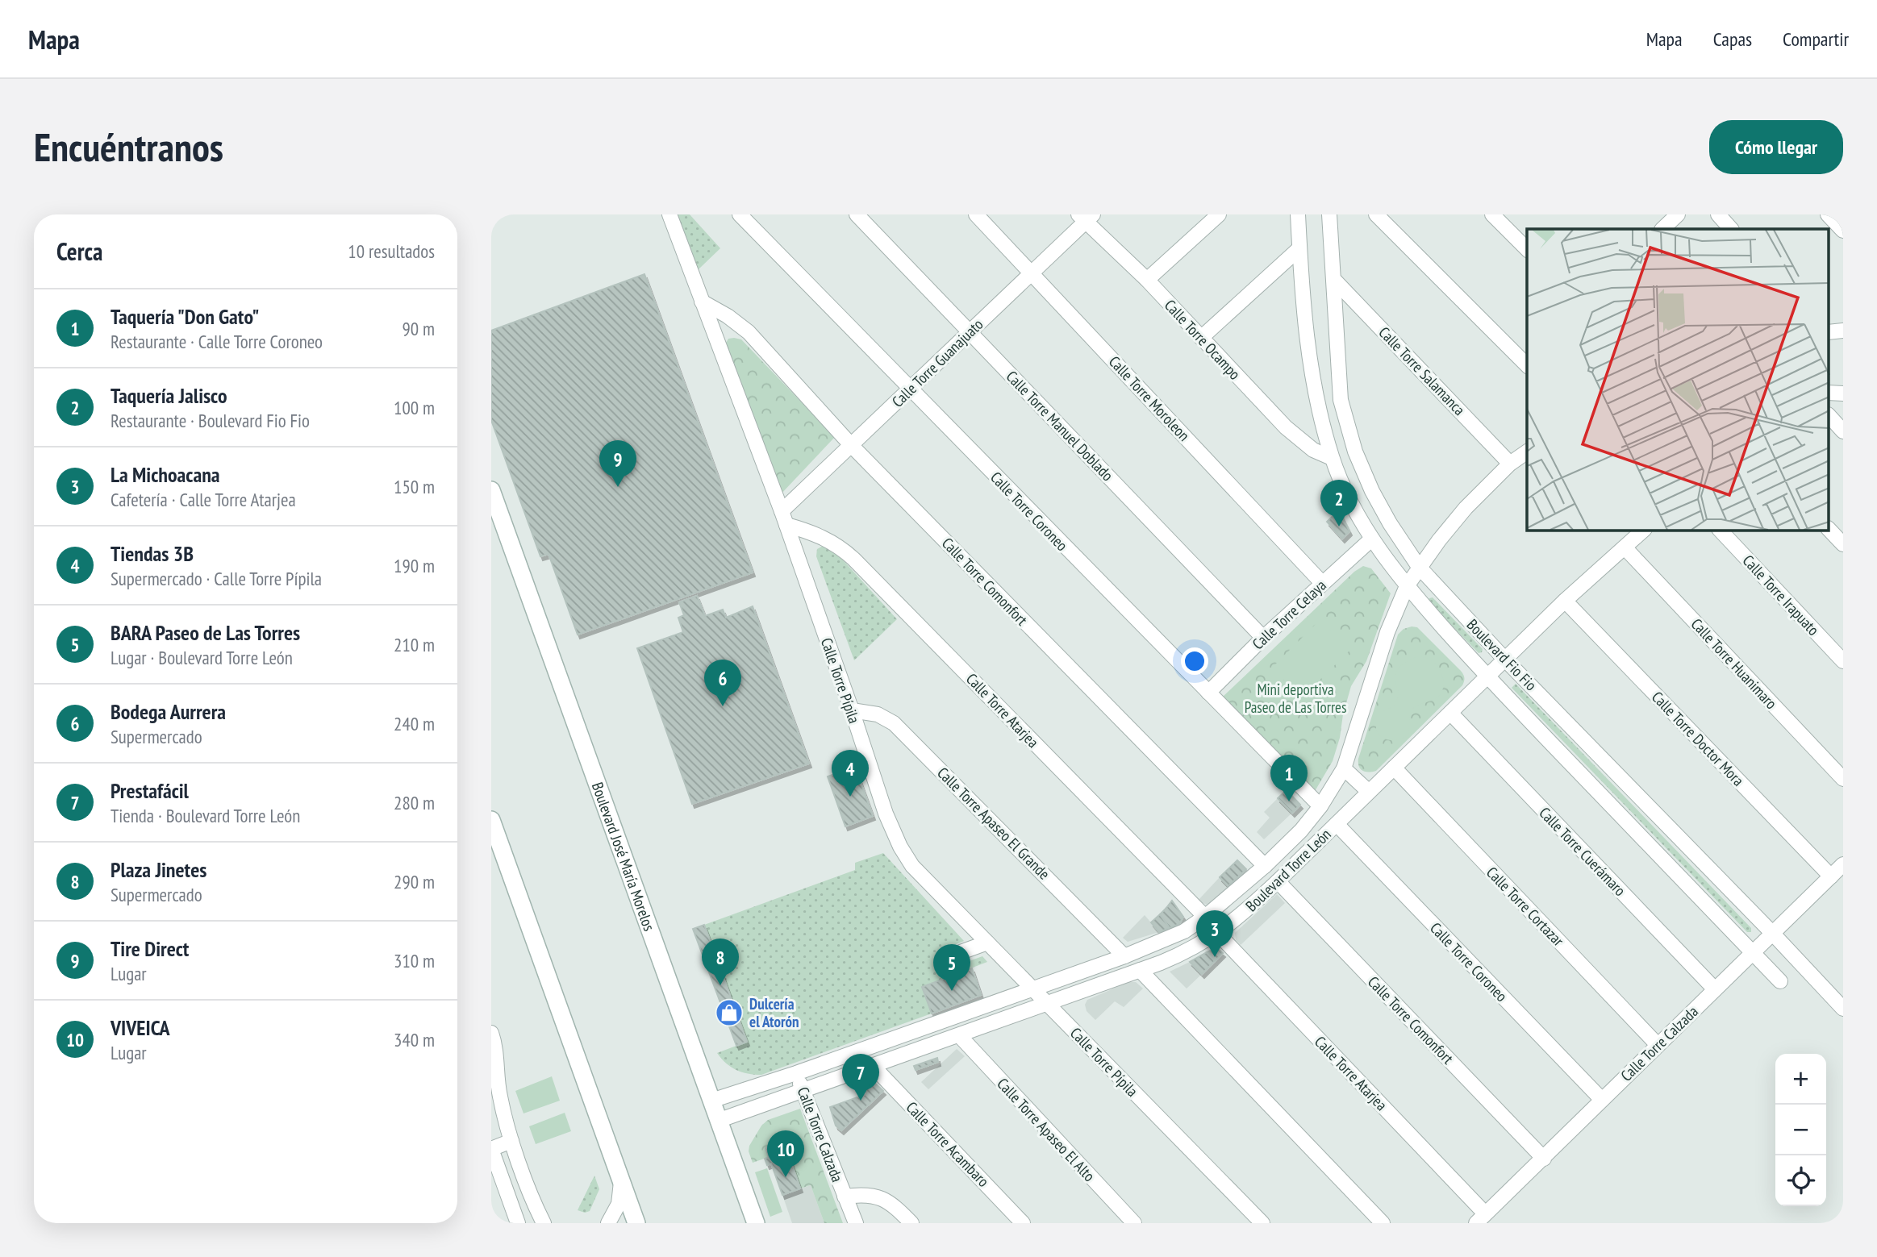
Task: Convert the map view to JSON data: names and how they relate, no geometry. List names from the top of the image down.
{
  "streets": {
    "main road": ["Boulevard José María Morelos"],
    "street": [
      "Calle Torre Ocampo",
      "Calle Torre Guanajuato",
      "Calle Torre Salamanca",
      "Calle Torre Moroleon",
      "Calle Torre Manuel Doblado",
      "Calle Torre Coroneo",
      "Calle Torre Comonfort",
      "Calle Torre Irapuato",
      "Calle Torre Celaya",
      "Boulevard Fio Fio",
      "Calle Torre Huanimaro",
      "Calle Torre Pípila",
      "Calle Torre Atarjea",
      "Calle Torre Doctor Mora",
      "Calle Torre Apaseo El Grande",
      "Calle Torre Cuerámaro",
      "Boulevard Torre León",
      "Calle Torre Cortazar",
      "Calle Torre Calzada",
      "Calle Torre Apaseo El Alto",
      "Calle Torre Acambaro"
    ]
  },
  "crossings": [
    ["Calle Torre Ocampo", "Calle Torre Guanajuato"],
    ["Calle Torre Ocampo", "Boulevard Fio Fio"],
    ["Calle Torre Guanajuato", "Calle Torre Moroleon"],
    ["Calle Torre Guanajuato", "Calle Torre Manuel Doblado"],
    ["Calle Torre Guanajuato", "Calle Torre Coroneo"],
    ["Calle Torre Guanajuato", "Calle Torre Comonfort"],
    ["Calle Torre Guanajuato", "Calle Torre Pípila"],
    ["Calle Torre Guanajuato", "Calle Torre Atarjea"],
    ["Calle Torre Salamanca", "Boulevard Fio Fio"],
    ["Calle Torre Salamanca", "Boulevard Torre León"],
    ["Calle Torre Moroleon", "Calle Torre Celaya"],
    ["Calle Torre Manuel Doblado", "Calle Torre Celaya"],
    ["Calle Torre Coroneo", "Calle Torre Celaya"],
    ["Calle Torre Coroneo", "Boulevard Torre León"],
    ["Calle Torre Coroneo", "Calle Torre Calzada"],
    ["Calle Torre Comonfort", "Calle Torre Pípila"],
    ["Calle Torre Comonfort", "Boulevard Torre León"],
    ["Calle Torre Comonfort", "Calle Torre Calzada"],
    ["Calle Torre Celaya", "Boulevard Fio Fio"],
    ["Boulevard Fio Fio", "Boulevard Torre León"],
    ["Boulevard Fio Fio", "Calle Torre Calzada"],
    ["Calle Torre Huanimaro", "Boulevard Torre León"],
    ["Calle Torre Pípila", "Calle Torre Atarjea"],
    ["Calle Torre Pípila", "Calle Torre Apaseo El Grande"],
    ["Calle Torre Pípila", "Boulevard Torre León"],
    ["Calle Torre Atarjea", "Boulevard Torre León"],
    ["Calle Torre Atarjea", "Calle Torre Calzada"],
    ["Calle Torre Doctor Mora", "Boulevard Torre León"],
    ["Calle Torre Doctor Mora", "Calle Torre Calzada"],
    ["Calle Torre Apaseo El Grande", "Boulevard Torre León"],
    ["Calle Torre Cuerámaro", "Boulevard Torre León"],
    ["Calle Torre Cuerámaro", "Calle Torre Calzada"],
    ["Boulevard José María Morelos", "Boulevard Torre León"],
    ["Boulevard Torre León", "Calle Torre Cortazar"],
    ["Boulevard Torre León", "Calle Torre Calzada"],
    ["Boulevard Torre León", "Calle Torre Apaseo El Alto"],
    ["Boulevard Torre León", "Calle Torre Acambaro"],
    ["Calle Torre Cortazar", "Calle Torre Calzada"]
  ],
  "parks": ["Mini deportiva Paseo de Las Torres"],
  "places": {
    "shop": ["Dulcería el Atorón"]
  },
  "page": {
    "header": "Mapa",
    "nav": ["Mapa", "Capas", "Compartir"],
    "buttons": "Cómo llegar",
    "title": "Encuéntranos",
    "heading": ["Cerca", "10 resultados"],
    "list": [
      {
        "mark": "1",
        "name": "Taquería \"Don Gato\"",
        "note": "Restaurante · Calle Torre Coroneo",
        "value": "90 m"
      },
      {
        "mark": "2",
        "name": "Taquería Jalisco",
        "note": "Restaurante · Boulevard Fio Fio",
        "value": "100 m"
      },
      {
        "mark": "3",
        "name": "La Michoacana",
        "note": "Cafetería · Calle Torre Atarjea",
        "value": "150 m"
      },
      {
        "mark": "4",
        "name": "Tiendas 3B",
        "note": "Supermercado · Calle Torre Pípila",
        "value": "190 m"
      },
      {
        "mark": "5",
        "name": "BARA Paseo de Las Torres",
        "note": "Lugar · Boulevard Torre León",
        "value": "210 m"
      },
      {
        "mark": "6",
        "name": "Bodega Aurrera",
        "note": "Supermercado",
        "value": "240 m"
      },
      {
        "mark": "7",
        "name": "Prestafácil",
        "note": "Tienda · Boulevard Torre León",
        "value": "280 m"
      },
      {
        "mark": "8",
        "name": "Plaza Jinetes",
        "note": "Supermercado",
        "value": "290 m"
      },
      {
        "mark": "9",
        "name": "Tire Direct",
        "note": "Lugar",
        "value": "310 m"
      },
      {
        "mark": "10",
        "name": "VIVEICA",
        "note": "Lugar",
        "value": "340 m"
      }
    ],
    "pins": [
      "9",
      "2",
      "6",
      "4",
      "1",
      "3",
      "8",
      "5",
      "7",
      "10"
    ],
    "map_buttons": ["+", "−"]
  }
}
